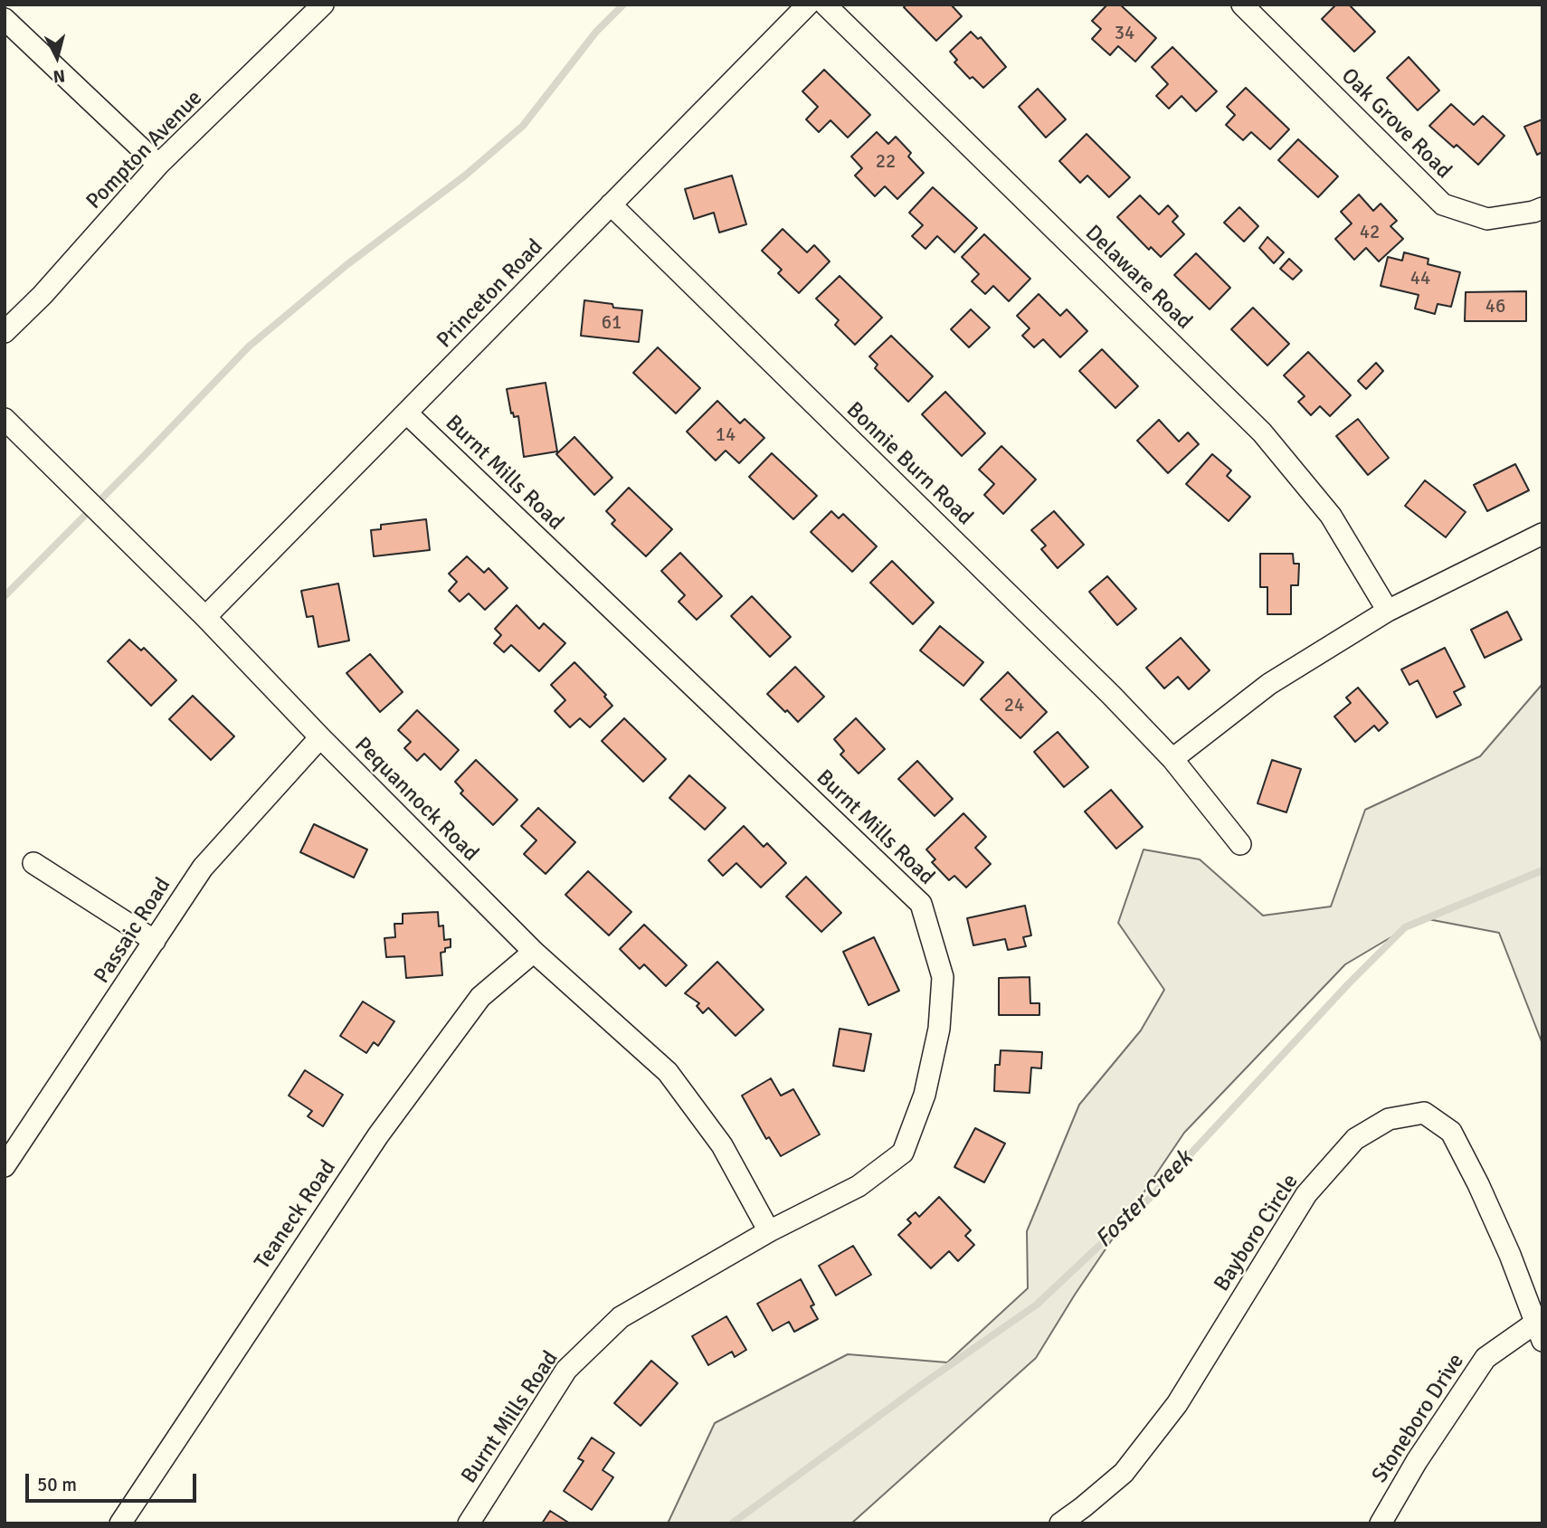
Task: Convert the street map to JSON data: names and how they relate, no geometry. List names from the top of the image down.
{
  "streets": {
    "street": [
      "Oak Grove Road",
      "Pompton Avenue",
      "Delaware Road",
      "Princeton Road",
      "Bonnie Burn Road",
      "Burnt Mills Road",
      "Pequannock Road",
      "Passaic Road",
      "Teaneck Road",
      "Bayboro Circle",
      "Stoneboro Drive"
    ]
  },
  "crossings": [
    ["Princeton Road", "Bonnie Burn Road"],
    ["Princeton Road", "Burnt Mills Road"],
    ["Princeton Road", "Pequannock Road"],
    ["Burnt Mills Road", "Pequannock Road"],
    ["Pequannock Road", "Passaic Road"],
    ["Pequannock Road", "Teaneck Road"],
    ["Bayboro Circle", "Stoneboro Drive"]
  ],
  "water": ["Foster Creek"],
  "house_numbers": [
    "34",
    "22",
    "42",
    "44",
    "46",
    "61",
    "14",
    "24"
  ],
  "scale_bar": "50 m",
  "north": "bottom"
}
